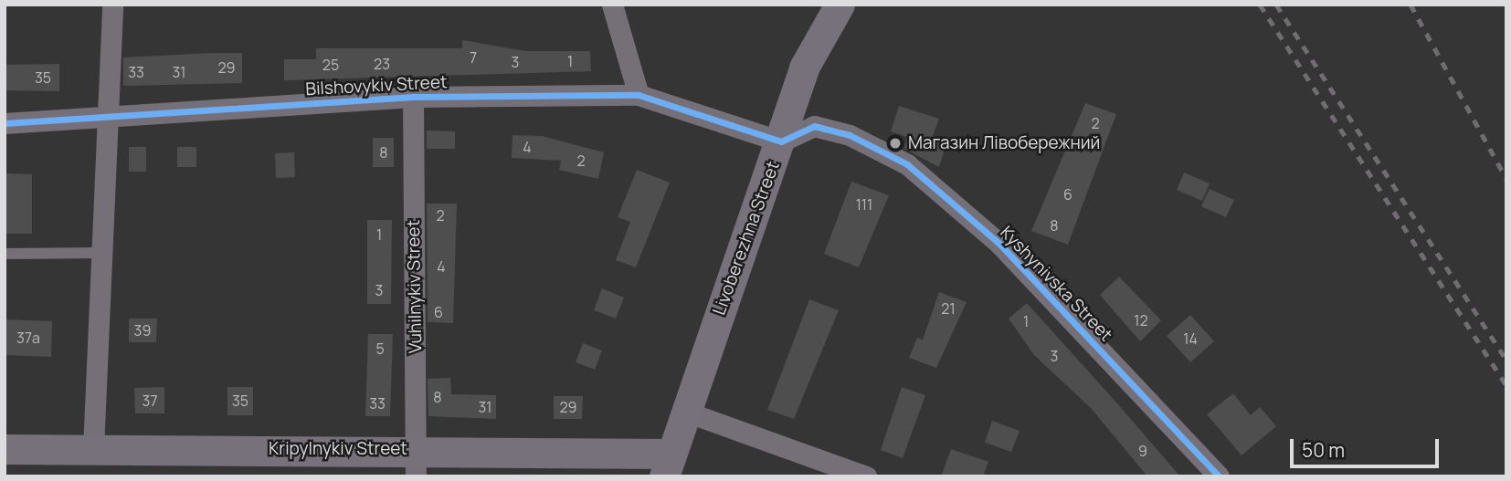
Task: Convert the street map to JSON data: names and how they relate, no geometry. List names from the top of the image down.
{
  "streets": {
    "street": [
      "Bilshovykiv Street",
      "Livoberezhna Street",
      "Kyshynivska Street",
      "Vuhilnykiv Street",
      "Kripylnykiv Street"
    ]
  },
  "crossings": [
    ["Bilshovykiv Street", "Livoberezhna Street"],
    ["Bilshovykiv Street", "Kyshynivska Street"],
    ["Bilshovykiv Street", "Vuhilnykiv Street"],
    ["Livoberezhna Street", "Kyshynivska Street"],
    ["Livoberezhna Street", "Kripylnykiv Street"],
    ["Vuhilnykiv Street", "Kripylnykiv Street"]
  ],
  "places": ["Магазин Лівобережний"],
  "house_numbers": [
    "7",
    "1",
    "3",
    "23",
    "25",
    "29",
    "33",
    "31",
    "35",
    "2",
    "4",
    "8",
    "2",
    "6",
    "111",
    "2",
    "8",
    "1",
    "4",
    "3",
    "21",
    "6",
    "12",
    "1",
    "39",
    "37а",
    "14",
    "5",
    "3",
    "8",
    "37",
    "35",
    "33",
    "31",
    "29",
    "9"
  ],
  "scale_bar": "50 m"
}
